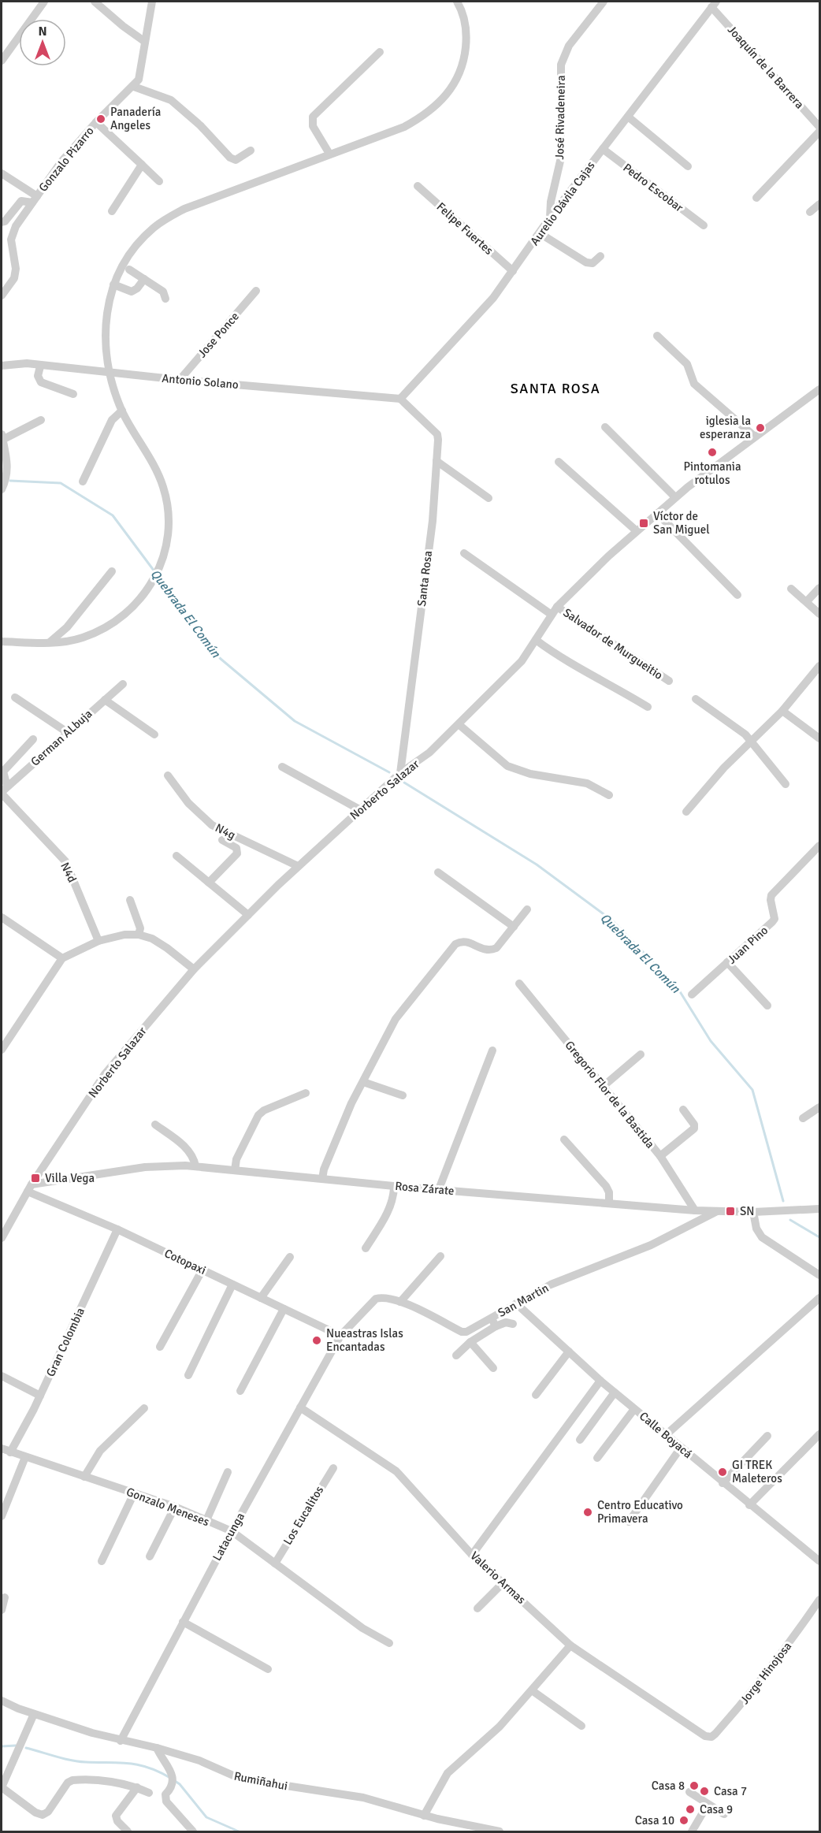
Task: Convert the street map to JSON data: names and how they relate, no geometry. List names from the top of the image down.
{
  "streets": {
    "street": [
      "Joaquín de la Barrera",
      "José Rivadeneira",
      "Gonzalo Pizarro",
      "Pedro Escobar",
      "Aurelio Dávila Cajas",
      "Felipe Fuertes",
      "Jose Ponce",
      "Antonio Solano",
      "Santa Rosa",
      "Salvador de Murgueitio",
      "German ALbuja",
      "Norberto Salazar",
      "N4g",
      "N4d",
      "Juan Pino",
      "Gregorio Flor de la Bastida",
      "Rosa Zárate",
      "Cotopaxi",
      "San Martin",
      "Gran Colombia",
      "Calle Boyacá",
      "Gonzalo Meneses",
      "Los Eucalitos",
      "Latacunga",
      "Valerio Armas",
      "Jorge Hinojosa",
      "Rumiñahui"
    ]
  },
  "crossings": [
    ["Joaquín de la Barrera", "Aurelio Dávila Cajas"],
    ["José Rivadeneira", "Aurelio Dávila Cajas"],
    ["Pedro Escobar", "Aurelio Dávila Cajas"],
    ["Aurelio Dávila Cajas", "Felipe Fuertes"],
    ["Aurelio Dávila Cajas", "Antonio Solano"],
    ["Aurelio Dávila Cajas", "Santa Rosa"],
    ["Jose Ponce", "Antonio Solano"],
    ["Antonio Solano", "Santa Rosa"],
    ["Santa Rosa", "Norberto Salazar"],
    ["Salvador de Murgueitio", "Norberto Salazar"],
    ["German ALbuja", "N4d"],
    ["Norberto Salazar", "N4g"],
    ["Norberto Salazar", "Rosa Zárate"],
    ["Norberto Salazar", "Cotopaxi"],
    ["Gregorio Flor de la Bastida", "Rosa Zárate"],
    ["Rosa Zárate", "Cotopaxi"],
    ["Rosa Zárate", "San Martin"],
    ["Cotopaxi", "San Martin"],
    ["Cotopaxi", "Gran Colombia"],
    ["Cotopaxi", "Latacunga"],
    ["San Martin", "Calle Boyacá"],
    ["San Martin", "Latacunga"],
    ["Gran Colombia", "Gonzalo Meneses"],
    ["Gonzalo Meneses", "Los Eucalitos"],
    ["Gonzalo Meneses", "Latacunga"],
    ["Latacunga", "Valerio Armas"],
    ["Latacunga", "Rumiñahui"],
    ["Valerio Armas", "Jorge Hinojosa"]
  ],
  "districts": ["SANTA ROSA"],
  "water": ["Quebrada El Común"],
  "places": {
    "other": [
      "Panadería Angeles",
      "iglesia la esperanza",
      "Pintomania rotulos",
      "Nueastras Islas Encantadas",
      "GI TREK Maleteros",
      "Centro Educativo Primavera",
      "Casa 8",
      "Casa 7",
      "Casa 9",
      "Casa 10"
    ],
    "transit": ["Víctor de San Miguel", "Villa Vega", "SN"]
  },
  "north": "top"
}
